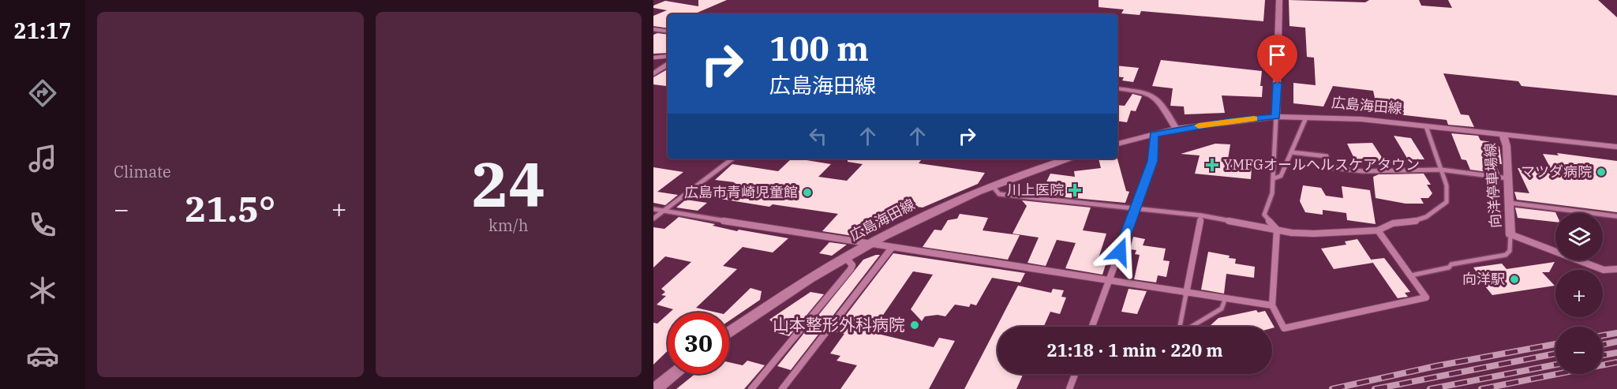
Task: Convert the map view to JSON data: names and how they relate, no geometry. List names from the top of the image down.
{
  "streets": {
    "main road": ["広島海田線", "向洋停車場線"]
  },
  "crossings": [
    ["広島海田線", "向洋停車場線"]
  ],
  "places": {
    "health": ["YMFGオールヘルスケアタウン", "川上医院"],
    "other": [
      "マツダ病院",
      "広島市青崎児童館",
      "向洋駅",
      "山本整形外科病院"
    ]
  },
  "page": {
    "tabs": "21:17",
    "tile": [
      "Climate",
      ["24", "km/h"]
    ],
    "turn": ["100 m", "広島海田線"],
    "heat": ["−", "21.5°", "+"],
    "map_buttons": ["+", "−"],
    "limit": "30",
    "trip": "21:18 · 1 min · 220 m"
  }
}
